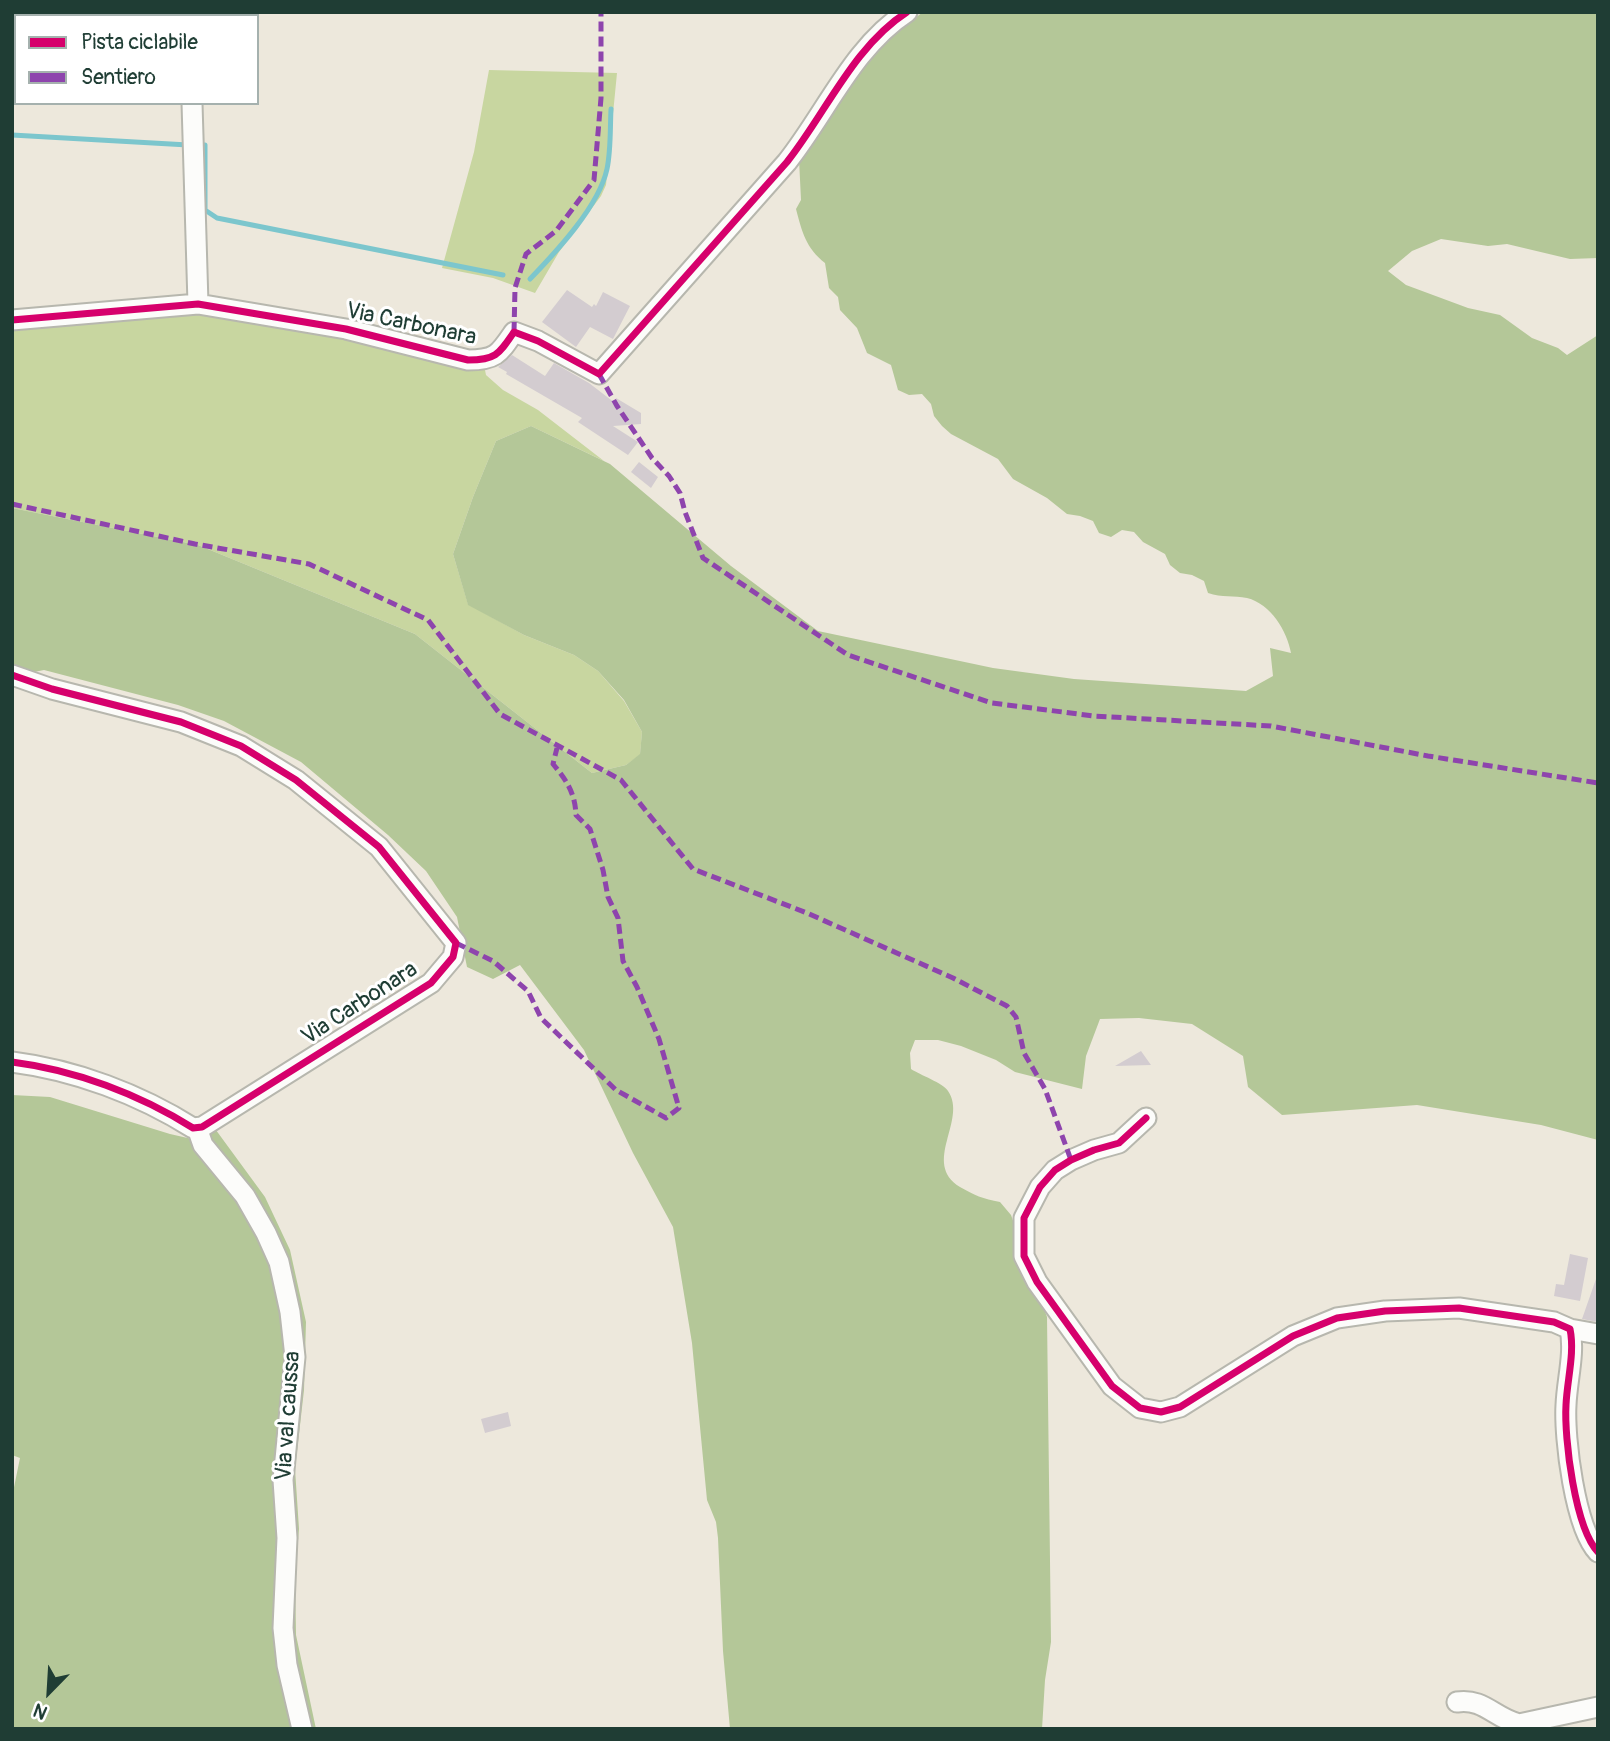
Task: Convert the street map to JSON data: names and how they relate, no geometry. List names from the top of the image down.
{
  "streets": {
    "street": ["Via Carbonara", "Via val caussa"]
  },
  "crossings": [
    ["Via Carbonara", "Via val caussa"]
  ],
  "legend": ["Pista ciclabile", "Sentiero"],
  "north": "bottom left"
}
